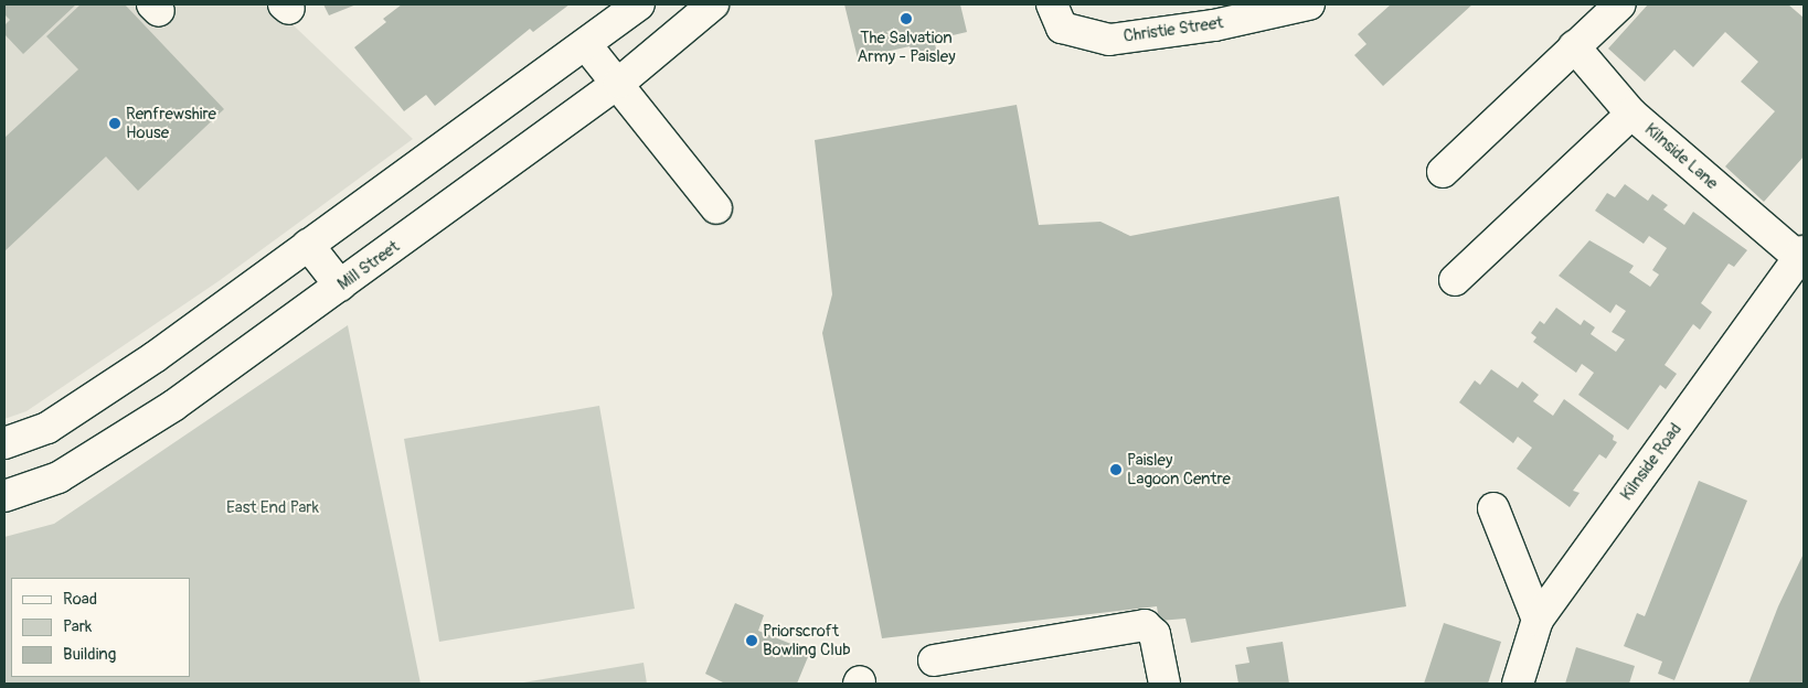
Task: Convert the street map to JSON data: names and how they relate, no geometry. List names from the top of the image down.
{
  "streets": {
    "main road": [
      "Christie Street",
      "Kilnside Lane",
      "Mill Street",
      "Kilnside Road"
    ]
  },
  "crossings": [
    ["Kilnside Lane", "Kilnside Road"]
  ],
  "parks": ["East End Park"],
  "places": [
    "The Salvation Army - Paisley",
    "Renfrewshire House",
    "Paisley Lagoon Centre",
    "Priorscroft Bowling Club"
  ],
  "legend": ["Road", "Park", "Building"]
}
